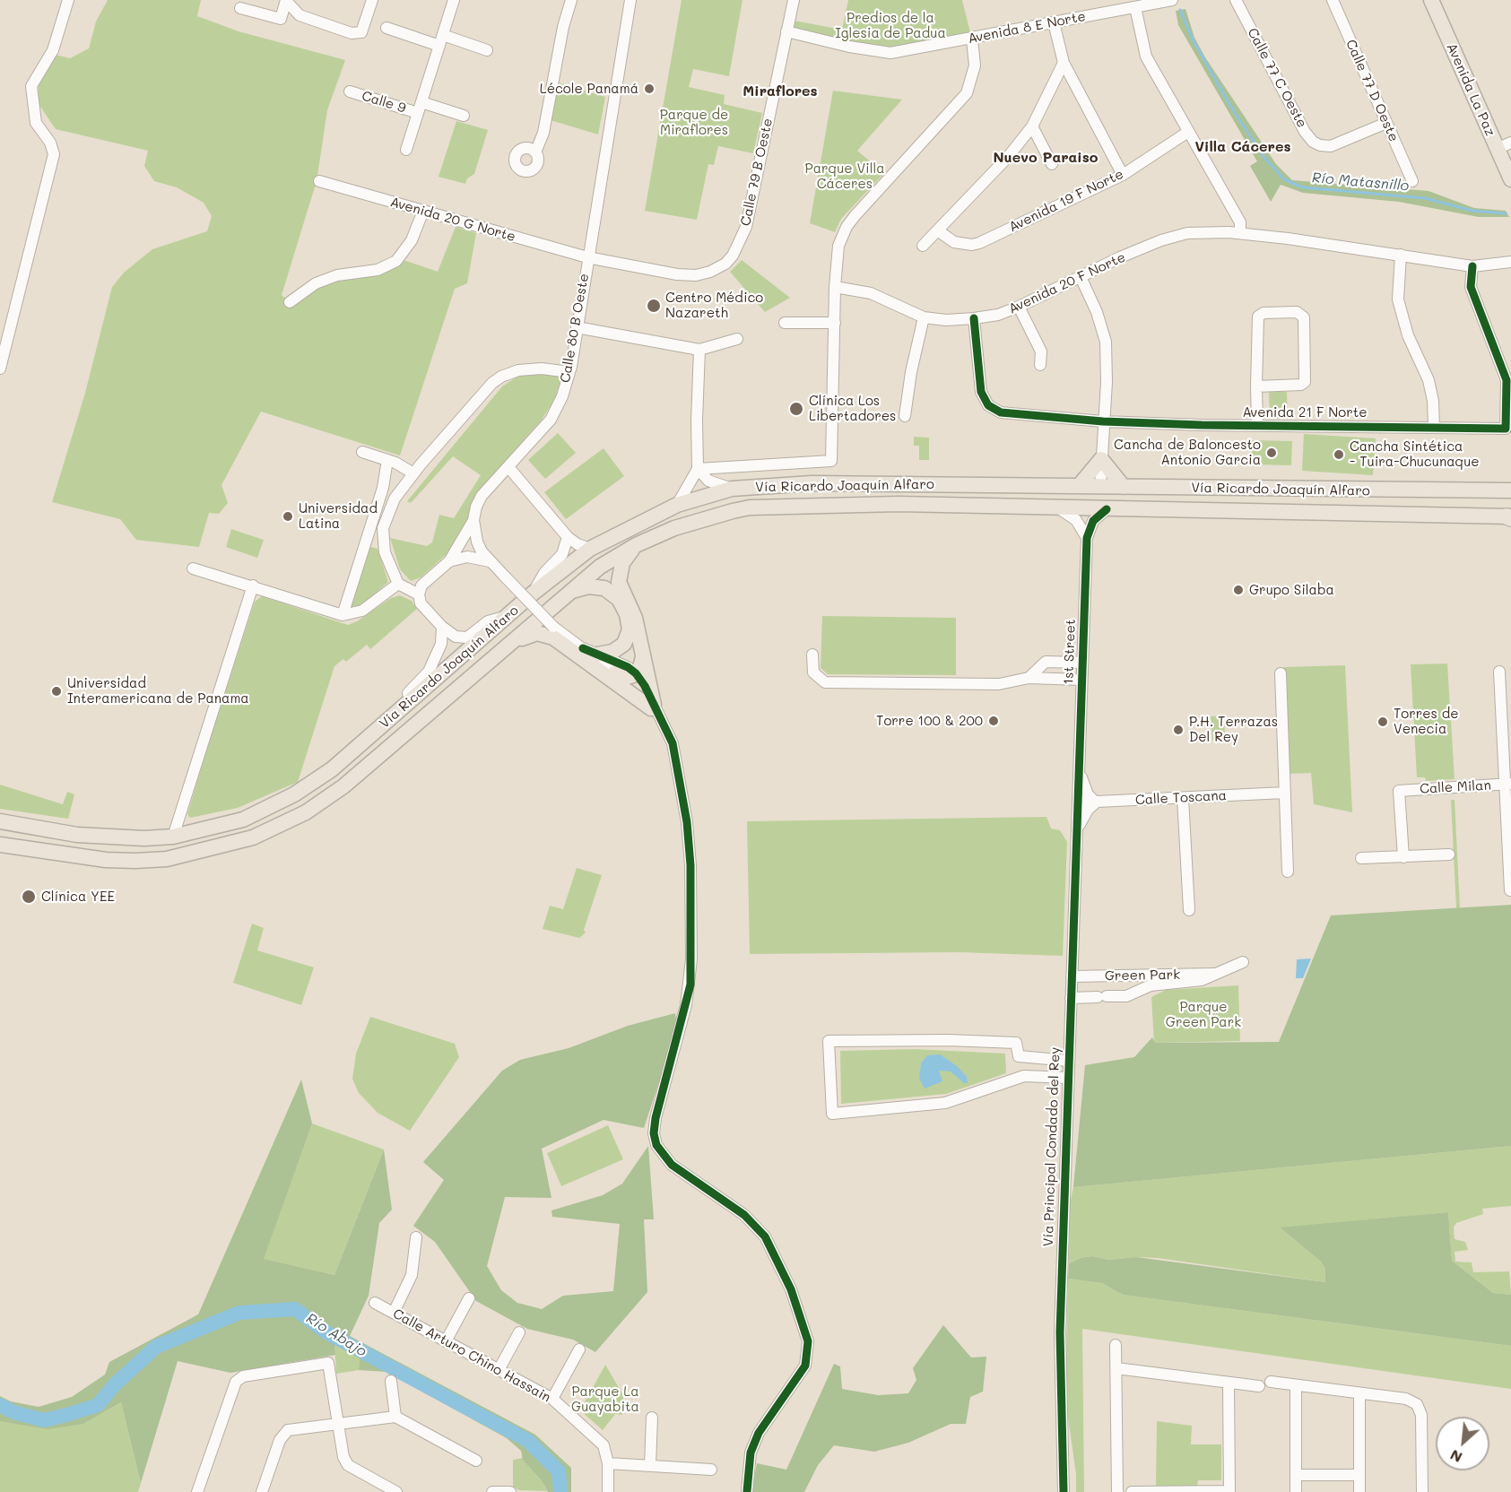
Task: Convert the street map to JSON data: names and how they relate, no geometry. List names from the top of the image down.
{
  "streets": {
    "main road": ["Avenida La Paz", "Vía Ricardo Joaquín Alfaro"],
    "street": [
      "Avenida 8 E Norte",
      "Calle 77 C Oeste",
      "Calle 77 D Oeste",
      "Calle 9",
      "Calle 79 B Oeste",
      "Avenida 19 F Norte",
      "Avenida 20 G Norte",
      "Avenida 20 F Norte",
      "Calle 80 B Oeste",
      "Avenida 21 F Norte",
      "1st Street",
      "Calle Milan",
      "Calle Toscana",
      "Green Park",
      "Vía Principal Condado del Rey",
      "Calle Arturo Chino Hassain"
    ]
  },
  "crossings": [
    ["Avenida 8 E Norte", "Calle 79 B Oeste"],
    ["Calle 77 C Oeste", "Calle 77 D Oeste"],
    ["Calle 79 B Oeste", "Avenida 20 G Norte"],
    ["Calle 79 B Oeste", "Calle 80 B Oeste"],
    ["Avenida 20 G Norte", "Calle 80 B Oeste"],
    ["Avenida 20 F Norte", "Avenida 21 F Norte"],
    ["Vía Ricardo Joaquín Alfaro", "1st Street"],
    ["1st Street", "Calle Toscana"],
    ["1st Street", "Vía Principal Condado del Rey"],
    ["Calle Toscana", "Vía Principal Condado del Rey"],
    ["Green Park", "Vía Principal Condado del Rey"]
  ],
  "districts": ["Miraflores", "Villa Cáceres", "Nuevo Paraiso"],
  "water": ["Río Matasnillo", "Río Abajo"],
  "parks": [
    "Predios de la Iglesia de Padua",
    "Parque de Miraflores",
    "Parque Villa Cáceres",
    "Parque Green Park",
    "Parque La Guayabita"
  ],
  "places": [
    "Lécole Panamá",
    "Centro Médico Nazareth",
    "Clínica Los Libertadores",
    "Cancha de Baloncesto Antonio Garcia",
    "Cancha Sintética - Tuira-Chucunaque",
    "Universidad Latina",
    "Grupo Silaba",
    "Universidad Interamericana de Panama",
    "Torre 100 & 200",
    "Torres de Venecia",
    "P.H. Terrazas Del Rey",
    "Clínica YEE"
  ],
  "north": "bottom left"
}
